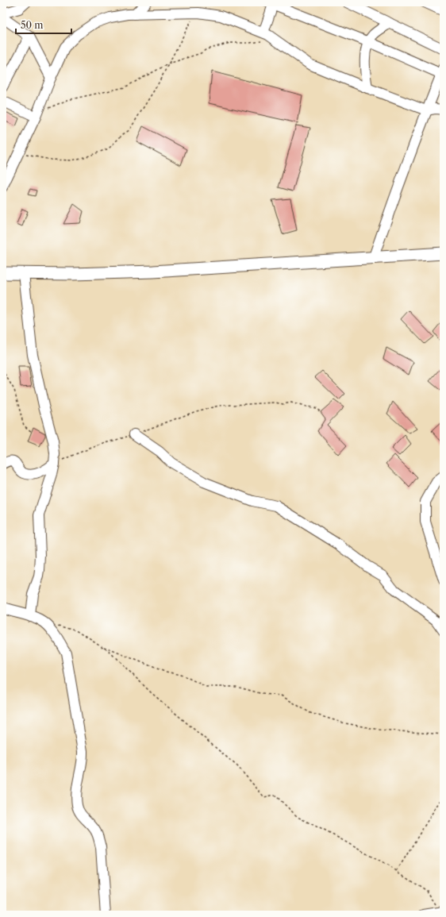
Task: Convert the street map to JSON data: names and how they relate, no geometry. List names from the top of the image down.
{
  "scale_bar": "50 m"
}
